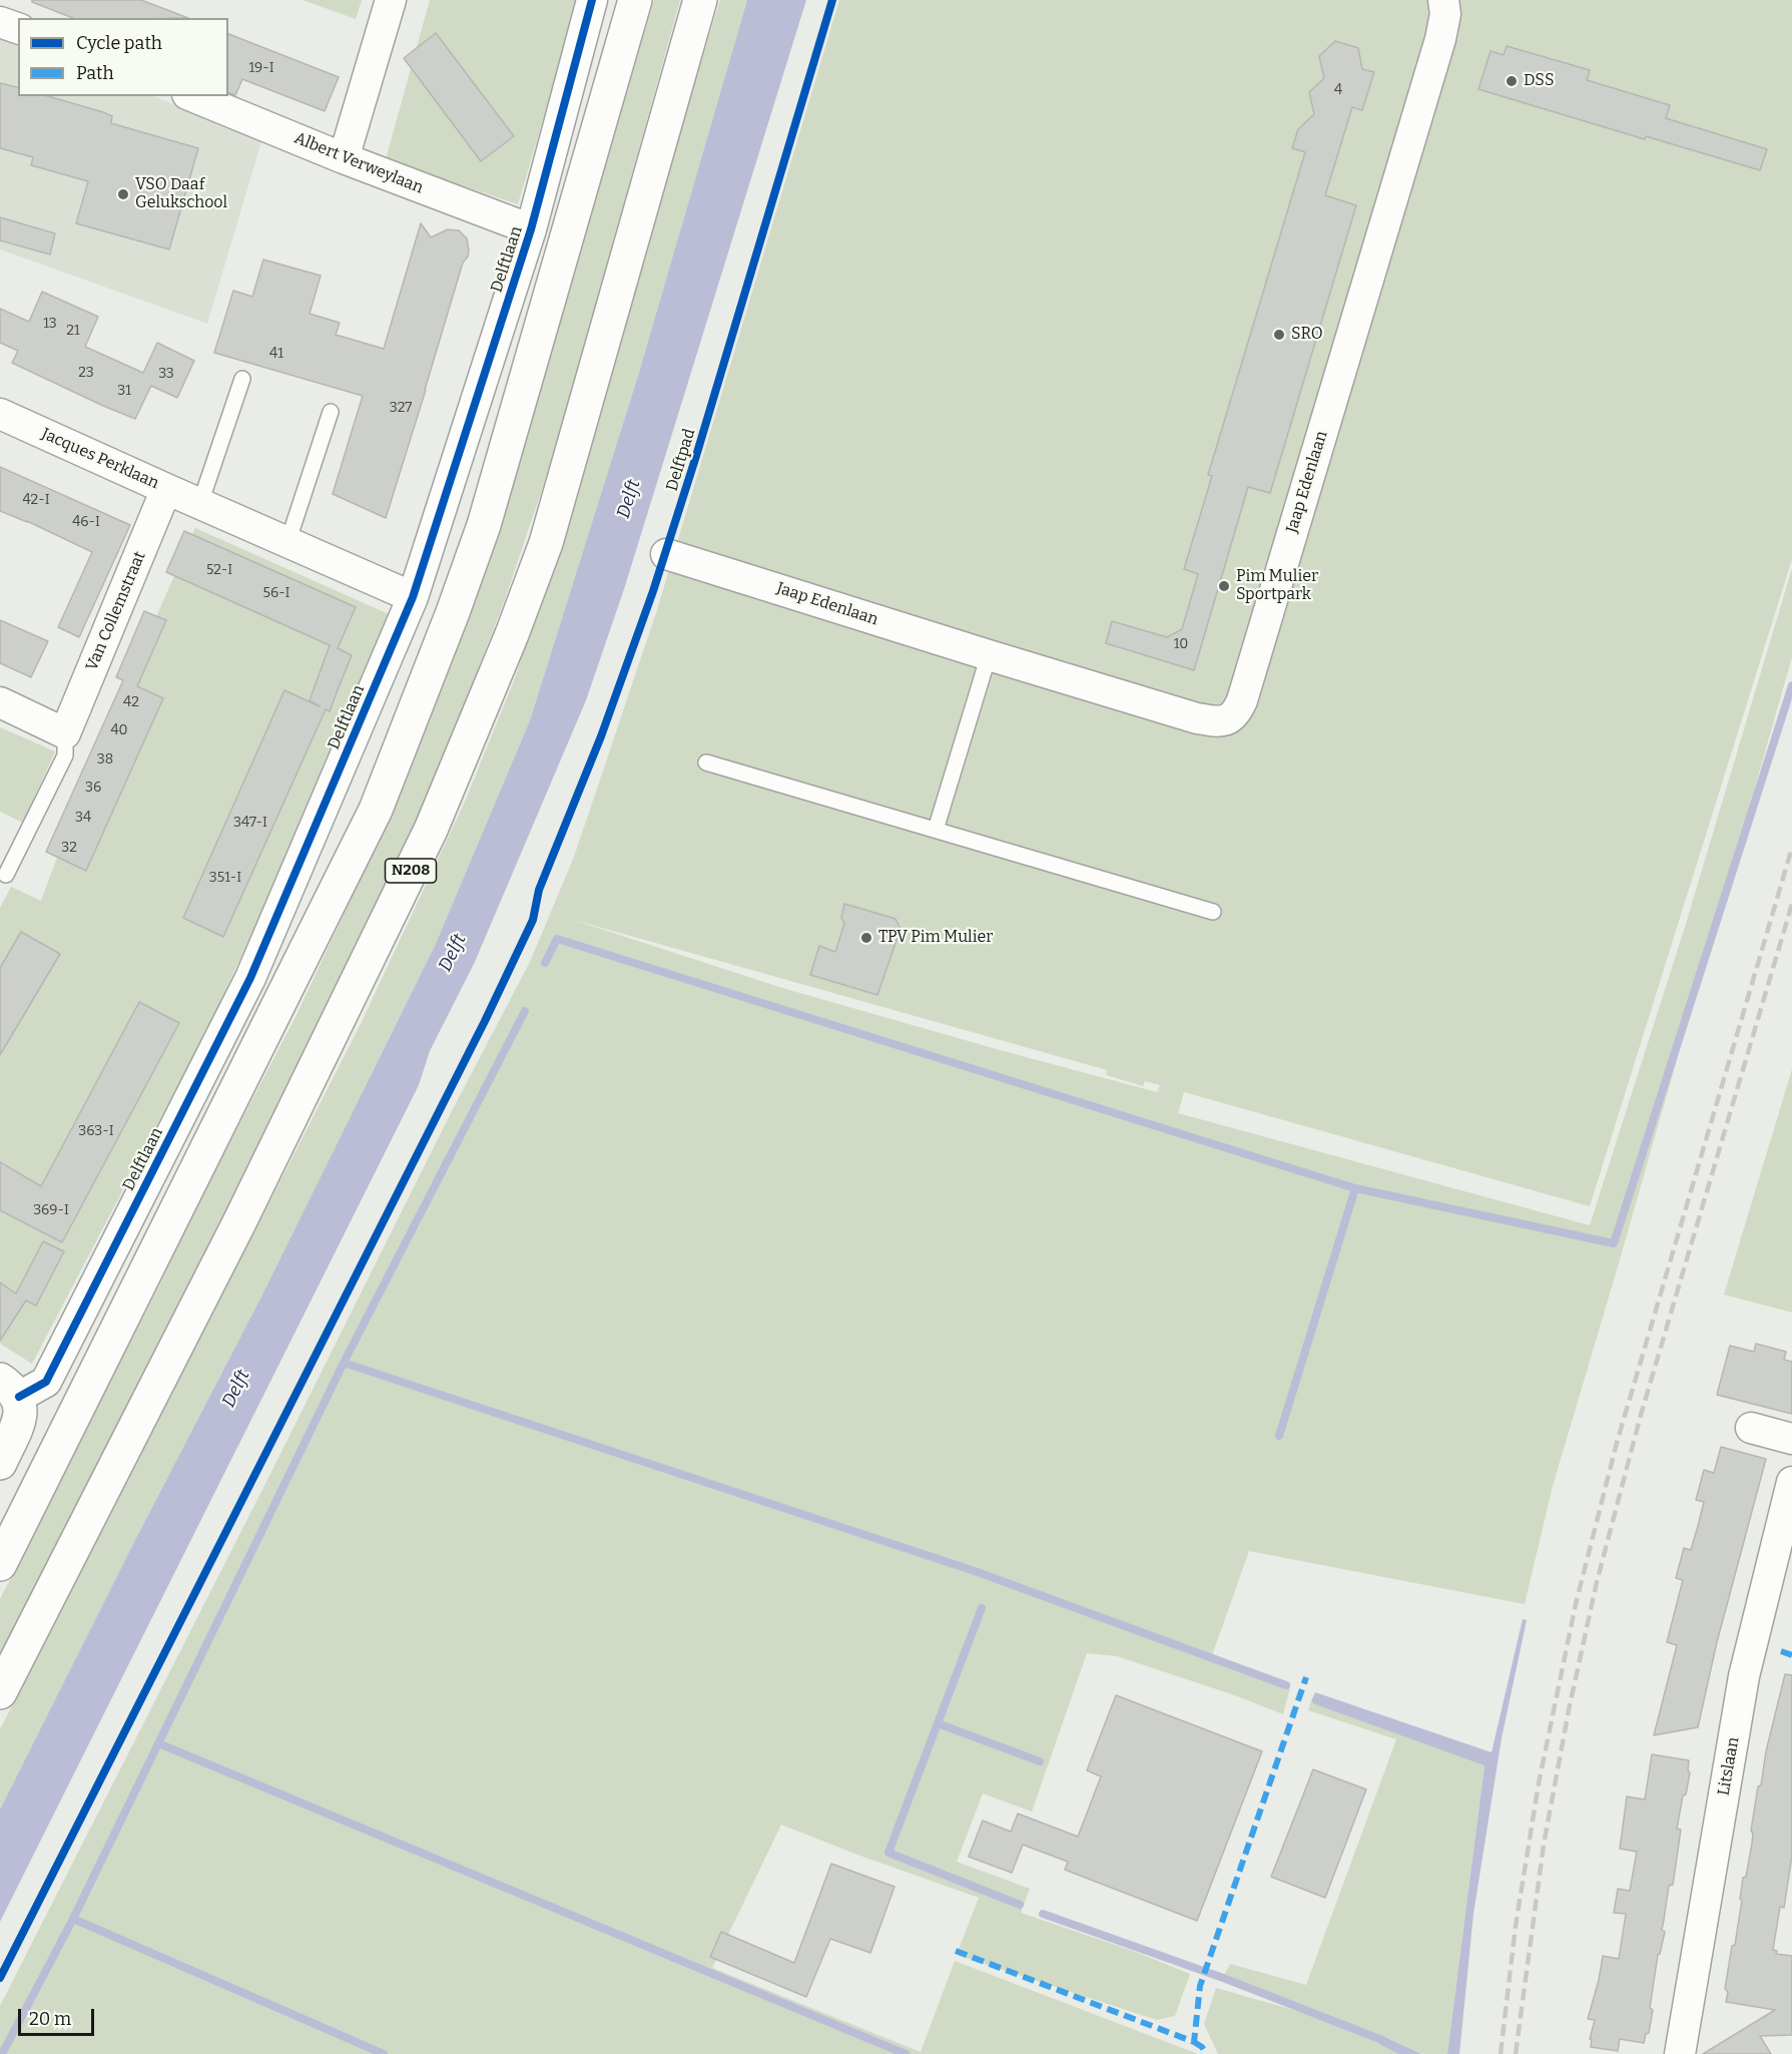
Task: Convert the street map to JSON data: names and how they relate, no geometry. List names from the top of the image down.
{
  "streets": {
    "main road": ["Delftlaan", "N208"],
    "street": [
      "Albert Verweylaan",
      "Jacques Perklaan",
      "Jaap Edenlaan",
      "Van Collemstraat",
      "Litslaan"
    ],
    "cycle path": ["Delftpad"]
  },
  "crossings": [
    ["Albert Verweylaan", "Delftlaan"],
    ["Delftlaan", "Jacques Perklaan"],
    ["Jacques Perklaan", "Van Collemstraat"]
  ],
  "water": ["Delft"],
  "places": [
    "DSS",
    "VSO Daaf Gelukschool",
    "SRO",
    "Pim Mulier Sportpark",
    "TPV Pim Mulier"
  ],
  "house_numbers": [
    "19-I",
    "4",
    "13",
    "21",
    "41",
    "23",
    "33",
    "31",
    "327",
    "42-I",
    "46-I",
    "52-I",
    "56-I",
    "10",
    "42",
    "40",
    "38",
    "36",
    "34",
    "347-I",
    "32",
    "351-I",
    "363-I",
    "369-I"
  ],
  "legend": ["Cycle path", "Path"],
  "scale_bar": "20 m"
}
